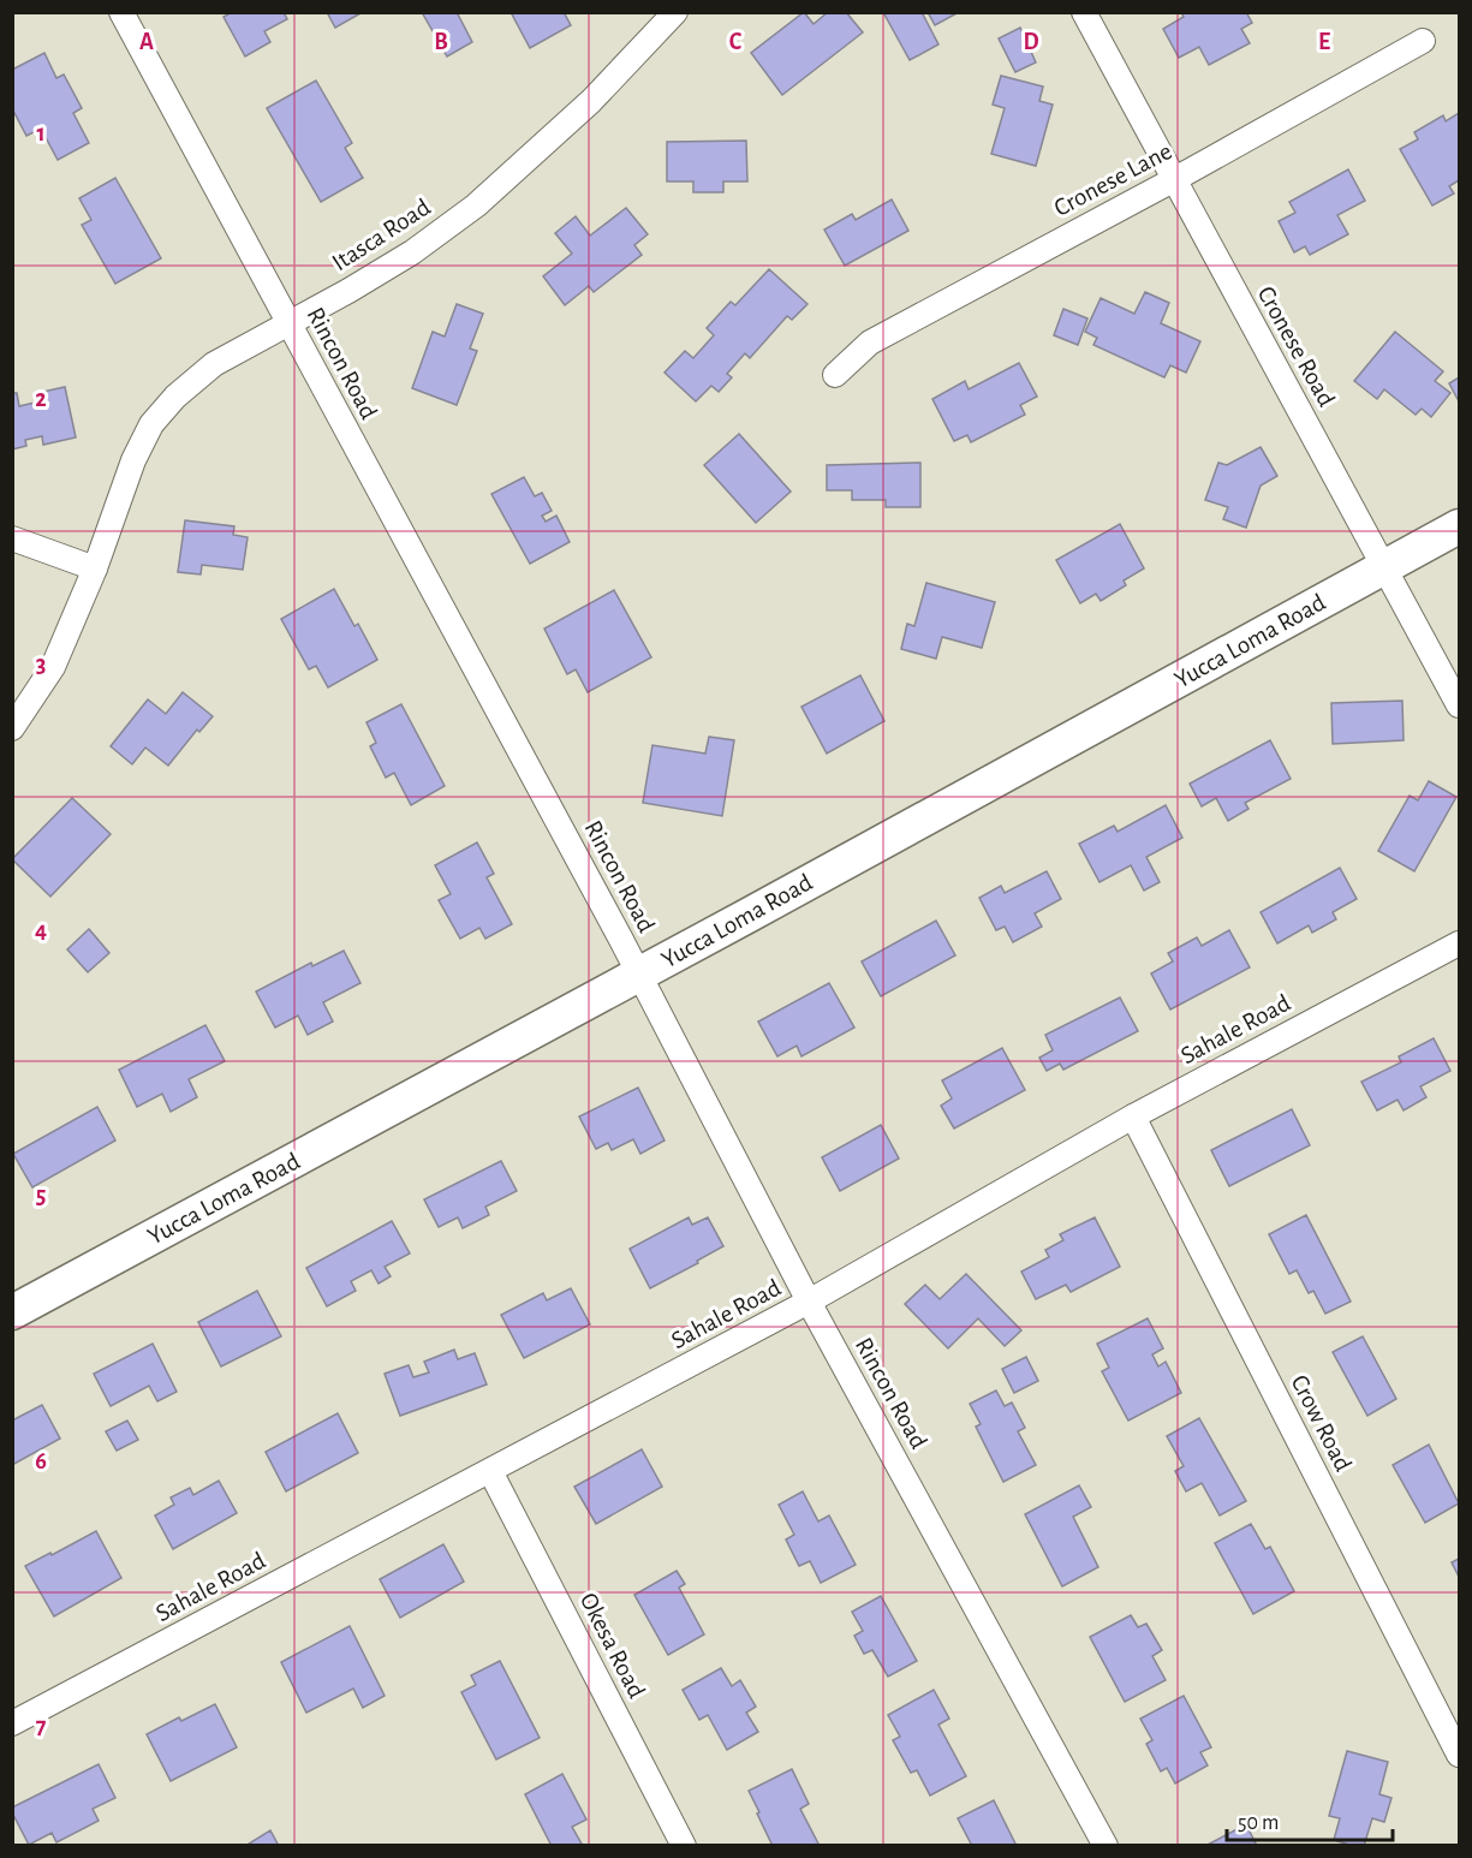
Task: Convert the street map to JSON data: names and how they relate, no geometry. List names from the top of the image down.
{
  "streets": {
    "main road": ["Yucca Loma Road"],
    "street": [
      "Cronese Lane",
      "Itasca Road",
      "Cronese Road",
      "Rincon Road",
      "Sahale Road",
      "Crow Road",
      "Okesa Road"
    ]
  },
  "crossings": [
    ["Cronese Lane", "Cronese Road"],
    ["Itasca Road", "Rincon Road"],
    ["Cronese Road", "Yucca Loma Road"],
    ["Rincon Road", "Yucca Loma Road"],
    ["Rincon Road", "Sahale Road"],
    ["Sahale Road", "Crow Road"],
    ["Sahale Road", "Okesa Road"]
  ],
  "scale_bar": "50 m",
  "grid": {
    "columns": [
      "A",
      "B",
      "C",
      "D",
      "E"
    ],
    "rows": [
      "1",
      "2",
      "3",
      "4",
      "5",
      "6",
      "7"
    ]
  }
}
